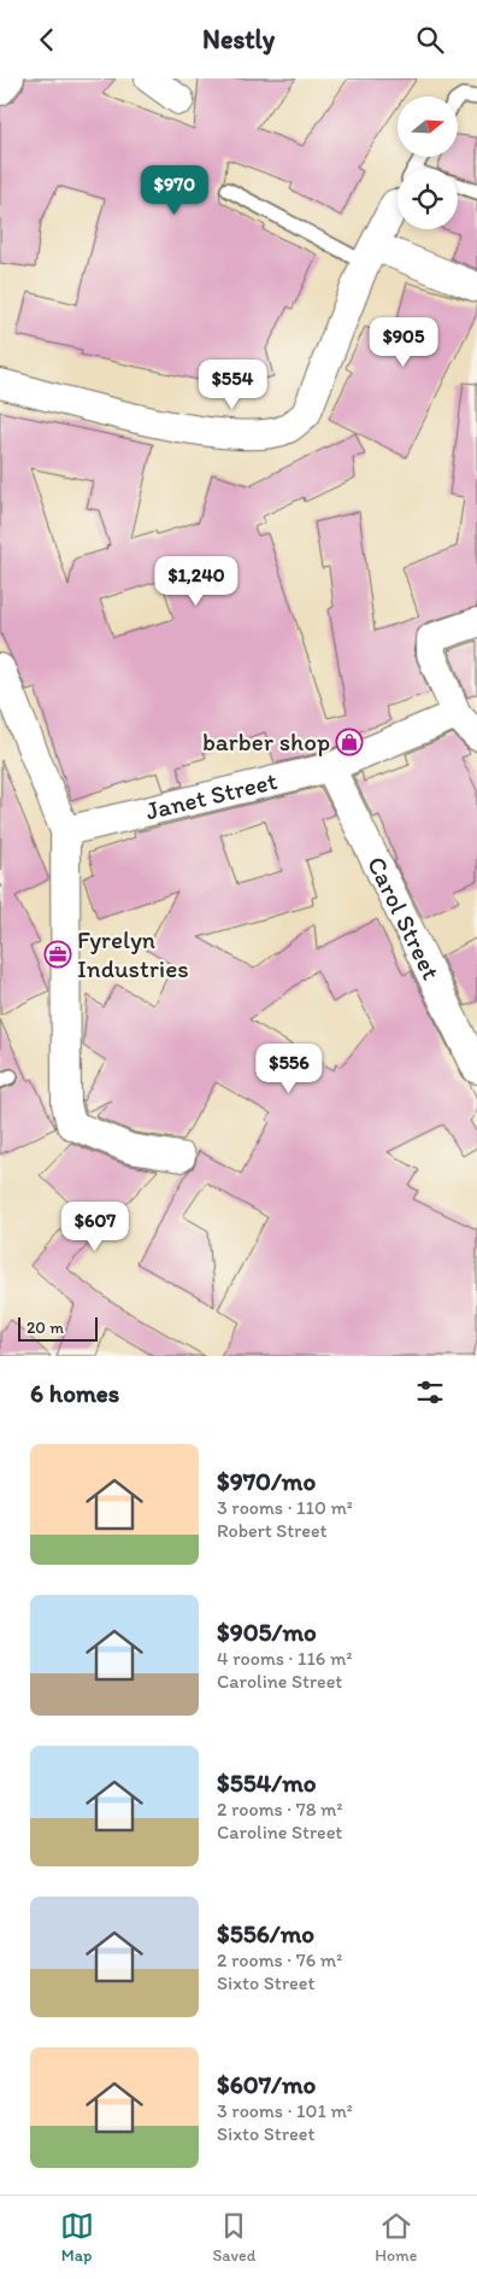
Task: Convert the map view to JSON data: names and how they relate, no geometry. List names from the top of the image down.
{
  "streets": {
    "street": ["Janet Street", "Carol Street"]
  },
  "crossings": [
    ["Janet Street", "Carol Street"]
  ],
  "places": {
    "shop": ["barber shop"],
    "office": ["Fyrelyn Industries"]
  },
  "scale_bar": "20 m",
  "north": "right",
  "page": {
    "header": "Nestly",
    "price": [
      "$970",
      "$905",
      "$554",
      "$1,240",
      "$556",
      "$607"
    ],
    "scale": "20 m",
    "heading": "6 homes",
    "list": [
      {
        "name": "$970/mo",
        "note": "3 rooms · 110 m² · Robert Street"
      },
      {
        "name": "$905/mo",
        "note": "4 rooms · 116 m² · Caroline Street"
      },
      {
        "name": "$554/mo",
        "note": "2 rooms · 78 m² · Caroline Street"
      },
      {
        "name": "$556/mo",
        "note": "2 rooms · 76 m² · Sixto Street"
      },
      {
        "name": "$607/mo",
        "note": "3 rooms · 101 m² · Sixto Street"
      }
    ],
    "tabs": ["Map", "Saved", "Home"]
  }
}
